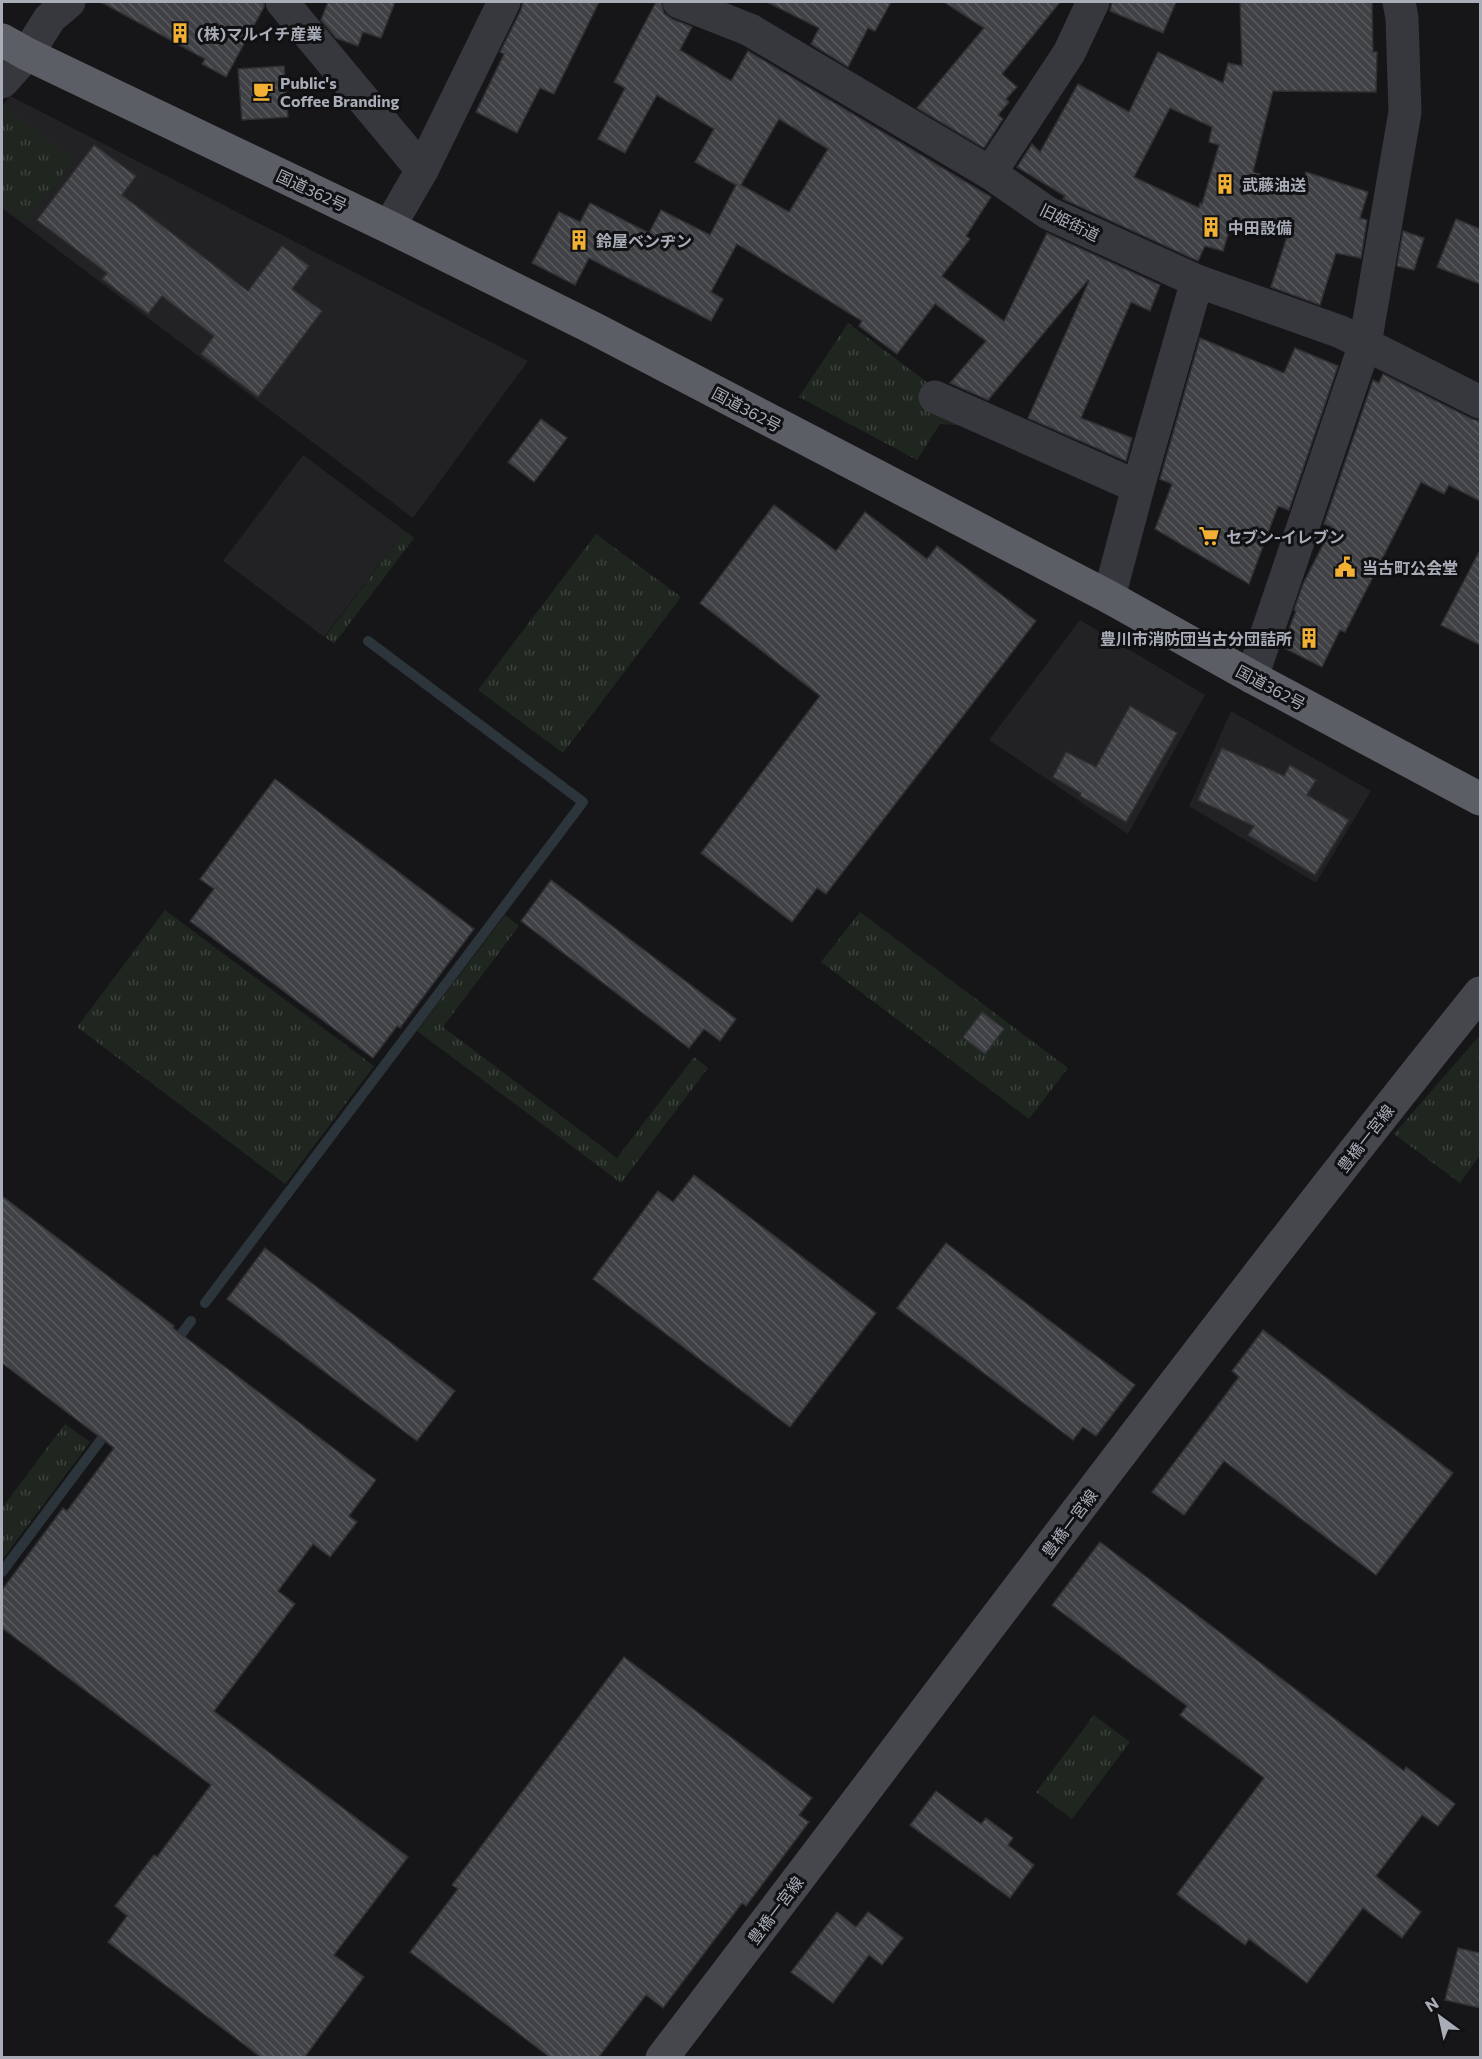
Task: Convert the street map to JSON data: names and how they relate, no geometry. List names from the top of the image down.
{
  "streets": {
    "highway": ["国道362号"],
    "main road": ["豊橋一宮線"],
    "street": ["旧姫街道"]
  },
  "places": {
    "building": [
      "(株)マルイチ産業",
      "武藤油送",
      "中田設備",
      "鈴屋ベンヂン",
      "豊川市消防団当古分団詰所"
    ],
    "cafe": ["Public's Coffee Branding"],
    "supermarket": ["セブン-イレブン"],
    "public building": ["当古町公会堂"]
  },
  "north": "top left"
}
